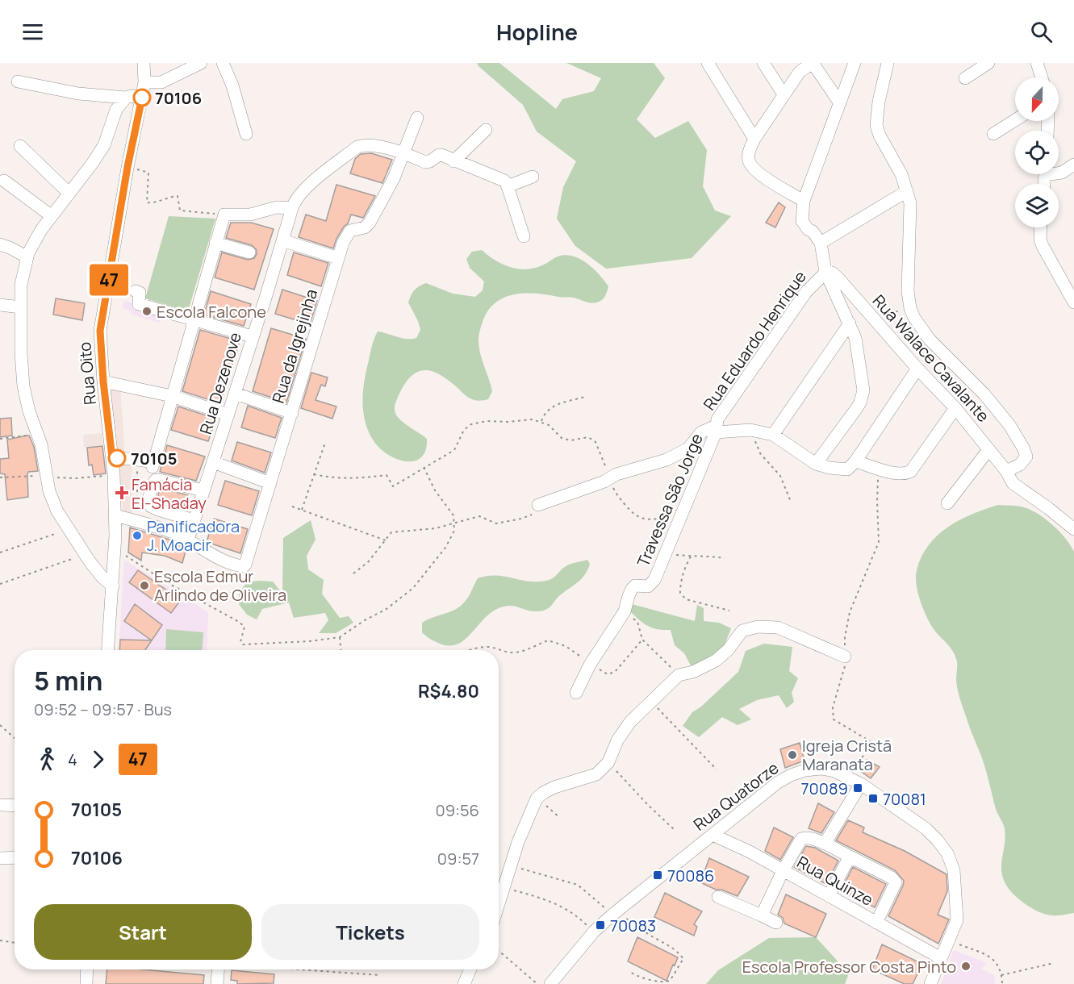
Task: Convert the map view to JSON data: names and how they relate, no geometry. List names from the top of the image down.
{
  "streets": {
    "street": [
      "Rua Eduardo Henrique",
      "Rua da Igrejinha",
      "Rua Walace Cavalante",
      "Rua Oito",
      "Rua Dezenove",
      "Travessa São Jorge",
      "Rua Quatorze",
      "Rua Quinze"
    ]
  },
  "crossings": [
    ["Rua Eduardo Henrique", "Rua Walace Cavalante"],
    ["Rua Eduardo Henrique", "Travessa São Jorge"],
    ["Rua da Igrejinha", "Rua Dezenove"],
    ["Rua Quatorze", "Rua Quinze"]
  ],
  "places": {
    "other": [
      "70106",
      "Escola Falcone",
      "70105",
      "Panificadora J. Moacir",
      "Escola Edmur Arlindo de Oliveira",
      "Igreja Cristã Maranata",
      "Escola Professor Costa Pinto"
    ],
    "health": ["Famácia El-Shaday"],
    "transit": [
      "70089",
      "70081",
      "70086",
      "70083"
    ]
  },
  "lines": ["bus line 47"],
  "north": "bottom",
  "page": {
    "header": "Hopline",
    "on_map": "47",
    "heading": ["5 min", "09:52 – 09:57 · Bus", "R$4.80"],
    "legs": ["4", "47"],
    "list": [
      {
        "name": "70105",
        "value": "09:56"
      },
      {
        "name": "70106",
        "value": "09:57"
      }
    ],
    "buttons": ["Start", "Tickets"]
  }
}
